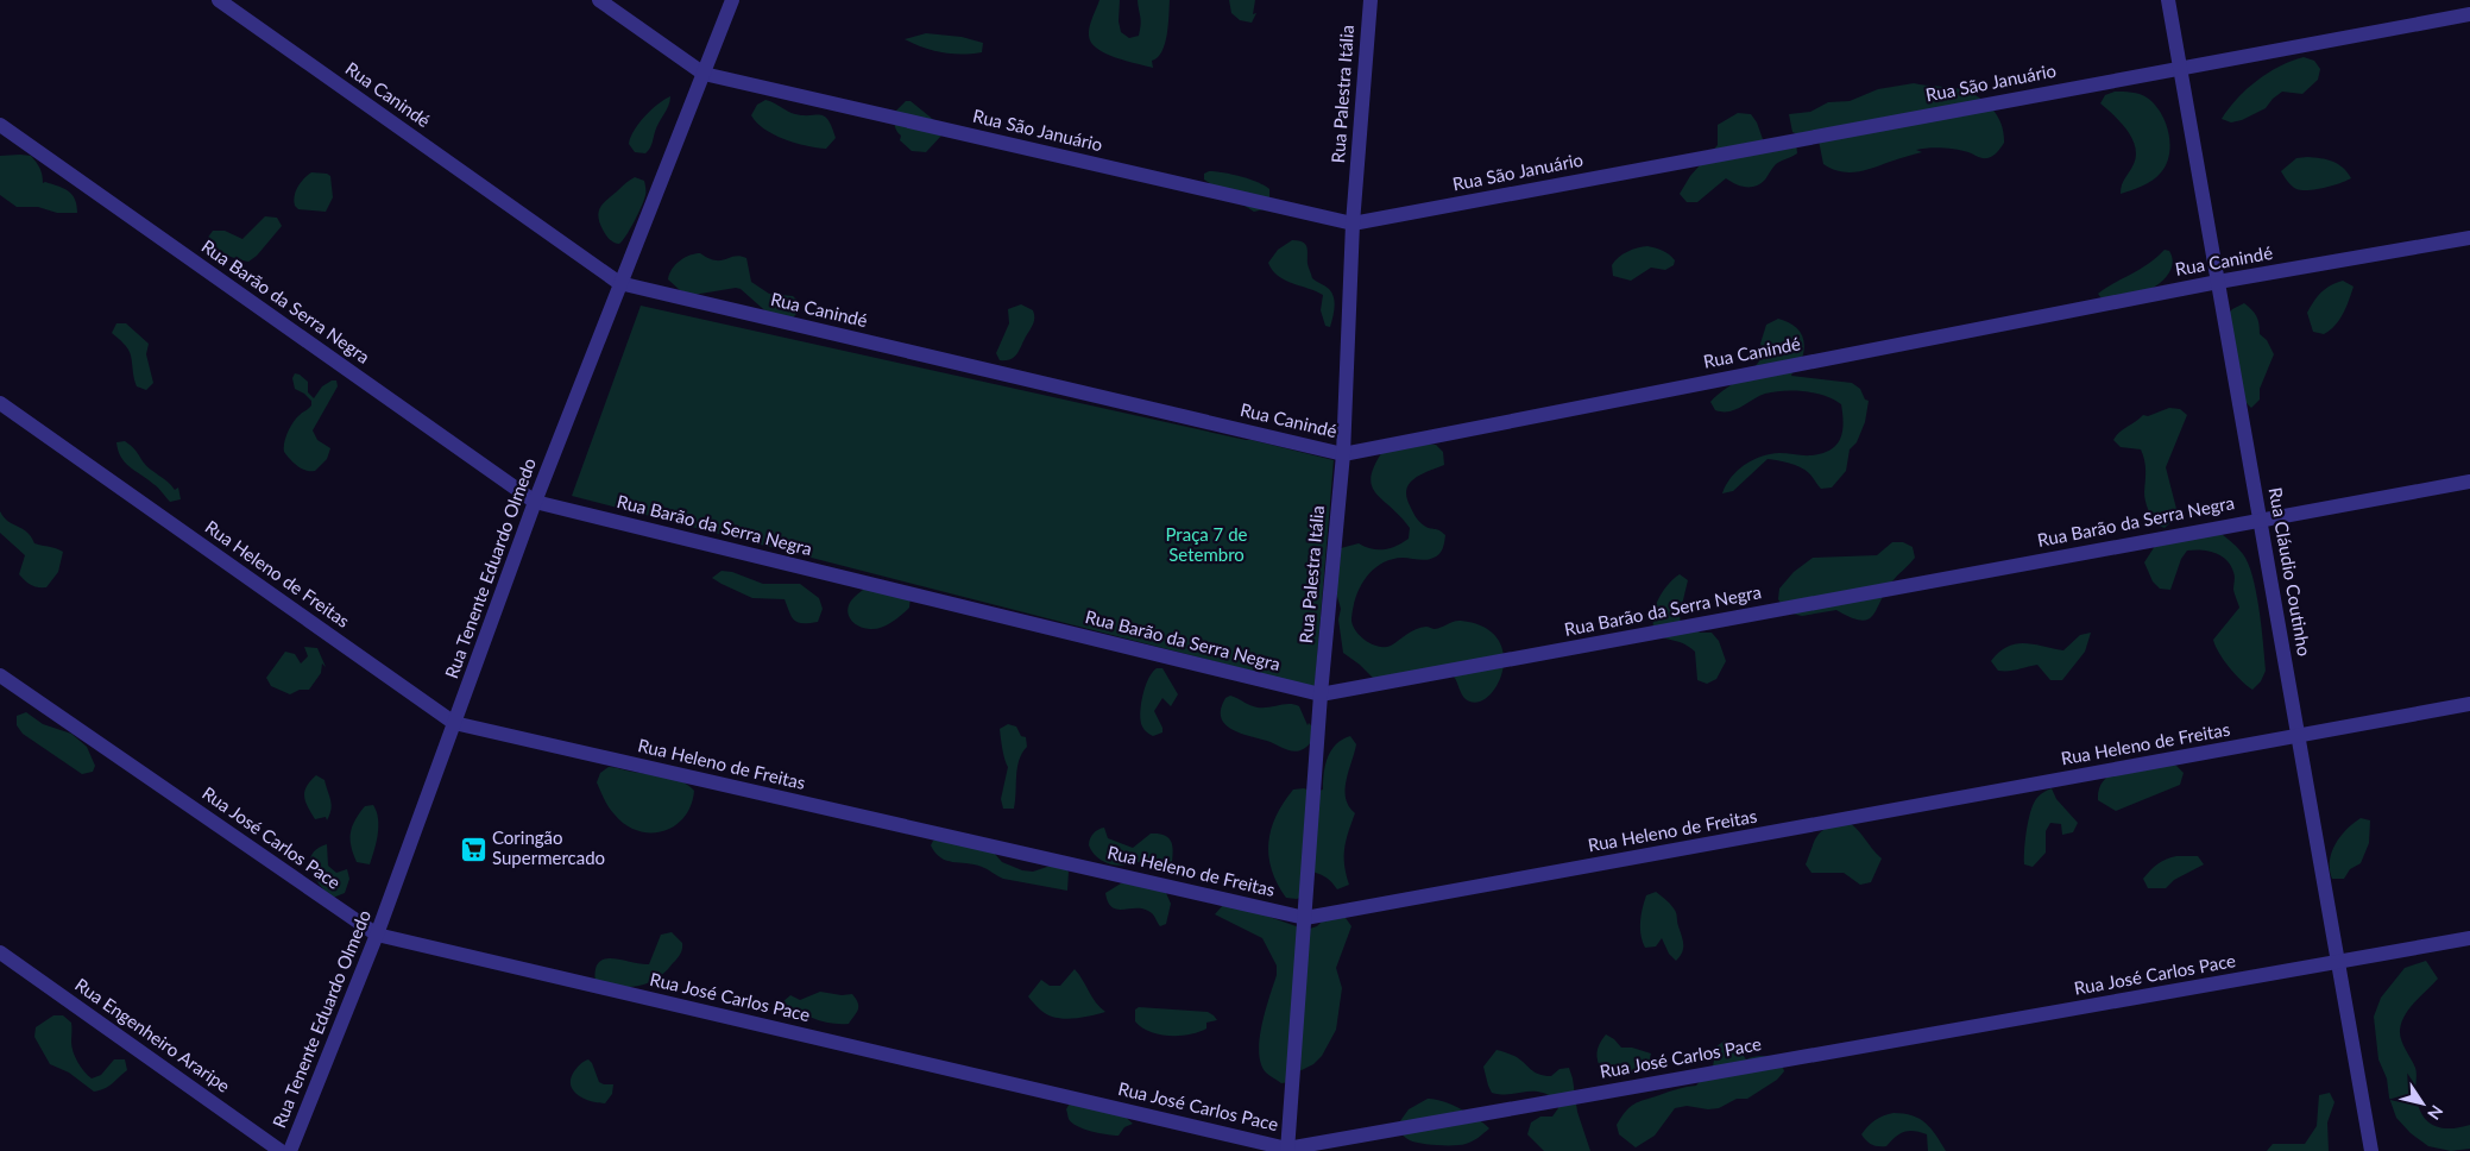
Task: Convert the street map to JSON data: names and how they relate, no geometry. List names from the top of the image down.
{
  "streets": {
    "street": [
      "Rua São Januário",
      "Rua Palestra Itália",
      "Rua Canindé",
      "Rua Barão da Serra Negra",
      "Rua Tenente Eduardo Olmedo",
      "Rua Cláudio Coutinho",
      "Rua Heleno de Freitas",
      "Rua José Carlos Pace",
      "Rua Engenheiro Araripe"
    ]
  },
  "crossings": [
    ["Rua São Januário", "Rua Palestra Itália"],
    ["Rua São Januário", "Rua Tenente Eduardo Olmedo"],
    ["Rua São Januário", "Rua Cláudio Coutinho"],
    ["Rua Palestra Itália", "Rua Canindé"],
    ["Rua Palestra Itália", "Rua Barão da Serra Negra"],
    ["Rua Palestra Itália", "Rua Heleno de Freitas"],
    ["Rua Palestra Itália", "Rua José Carlos Pace"],
    ["Rua Canindé", "Rua Tenente Eduardo Olmedo"],
    ["Rua Canindé", "Rua Cláudio Coutinho"],
    ["Rua Barão da Serra Negra", "Rua Tenente Eduardo Olmedo"],
    ["Rua Barão da Serra Negra", "Rua Cláudio Coutinho"],
    ["Rua Tenente Eduardo Olmedo", "Rua Heleno de Freitas"],
    ["Rua Tenente Eduardo Olmedo", "Rua José Carlos Pace"],
    ["Rua Cláudio Coutinho", "Rua Heleno de Freitas"],
    ["Rua Cláudio Coutinho", "Rua José Carlos Pace"]
  ],
  "parks": ["Praça 7 de Setembro"],
  "places": {
    "supermarket": ["Coringão Supermercado"]
  },
  "north": "bottom right"
}
